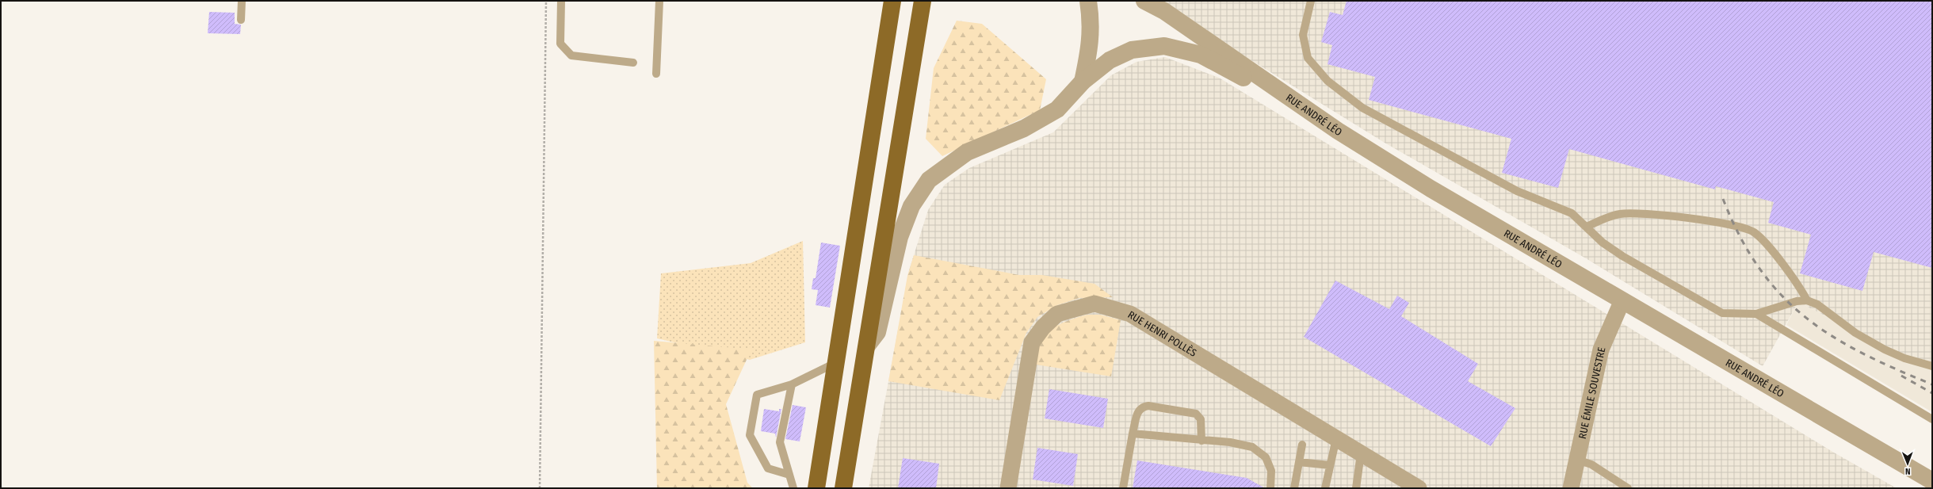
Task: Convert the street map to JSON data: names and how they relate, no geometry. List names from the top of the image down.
{
  "streets": {
    "street": ["RUE ANDRÉ LÉO", "RUE HENRI POLLÈS", "RUE ÉMILE SOUVESTRE"]
  },
  "crossings": [
    ["RUE ANDRÉ LÉO", "RUE ÉMILE SOUVESTRE"]
  ],
  "north": "bottom"
}
